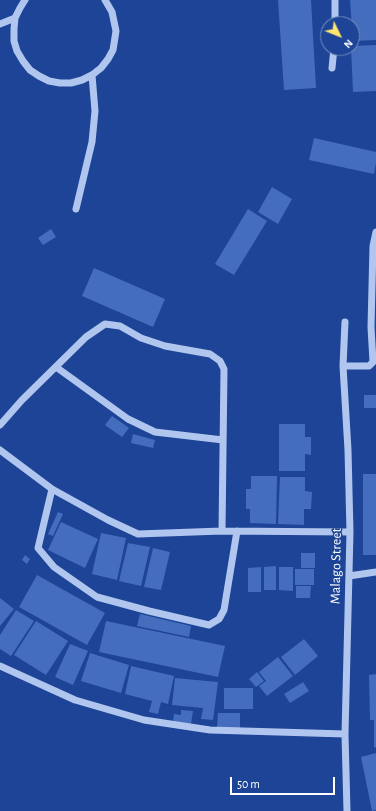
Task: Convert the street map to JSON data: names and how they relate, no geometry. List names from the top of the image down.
{
  "streets": {
    "street": ["Malago Street"]
  },
  "scale_bar": "50 m",
  "north": "bottom right"
}
